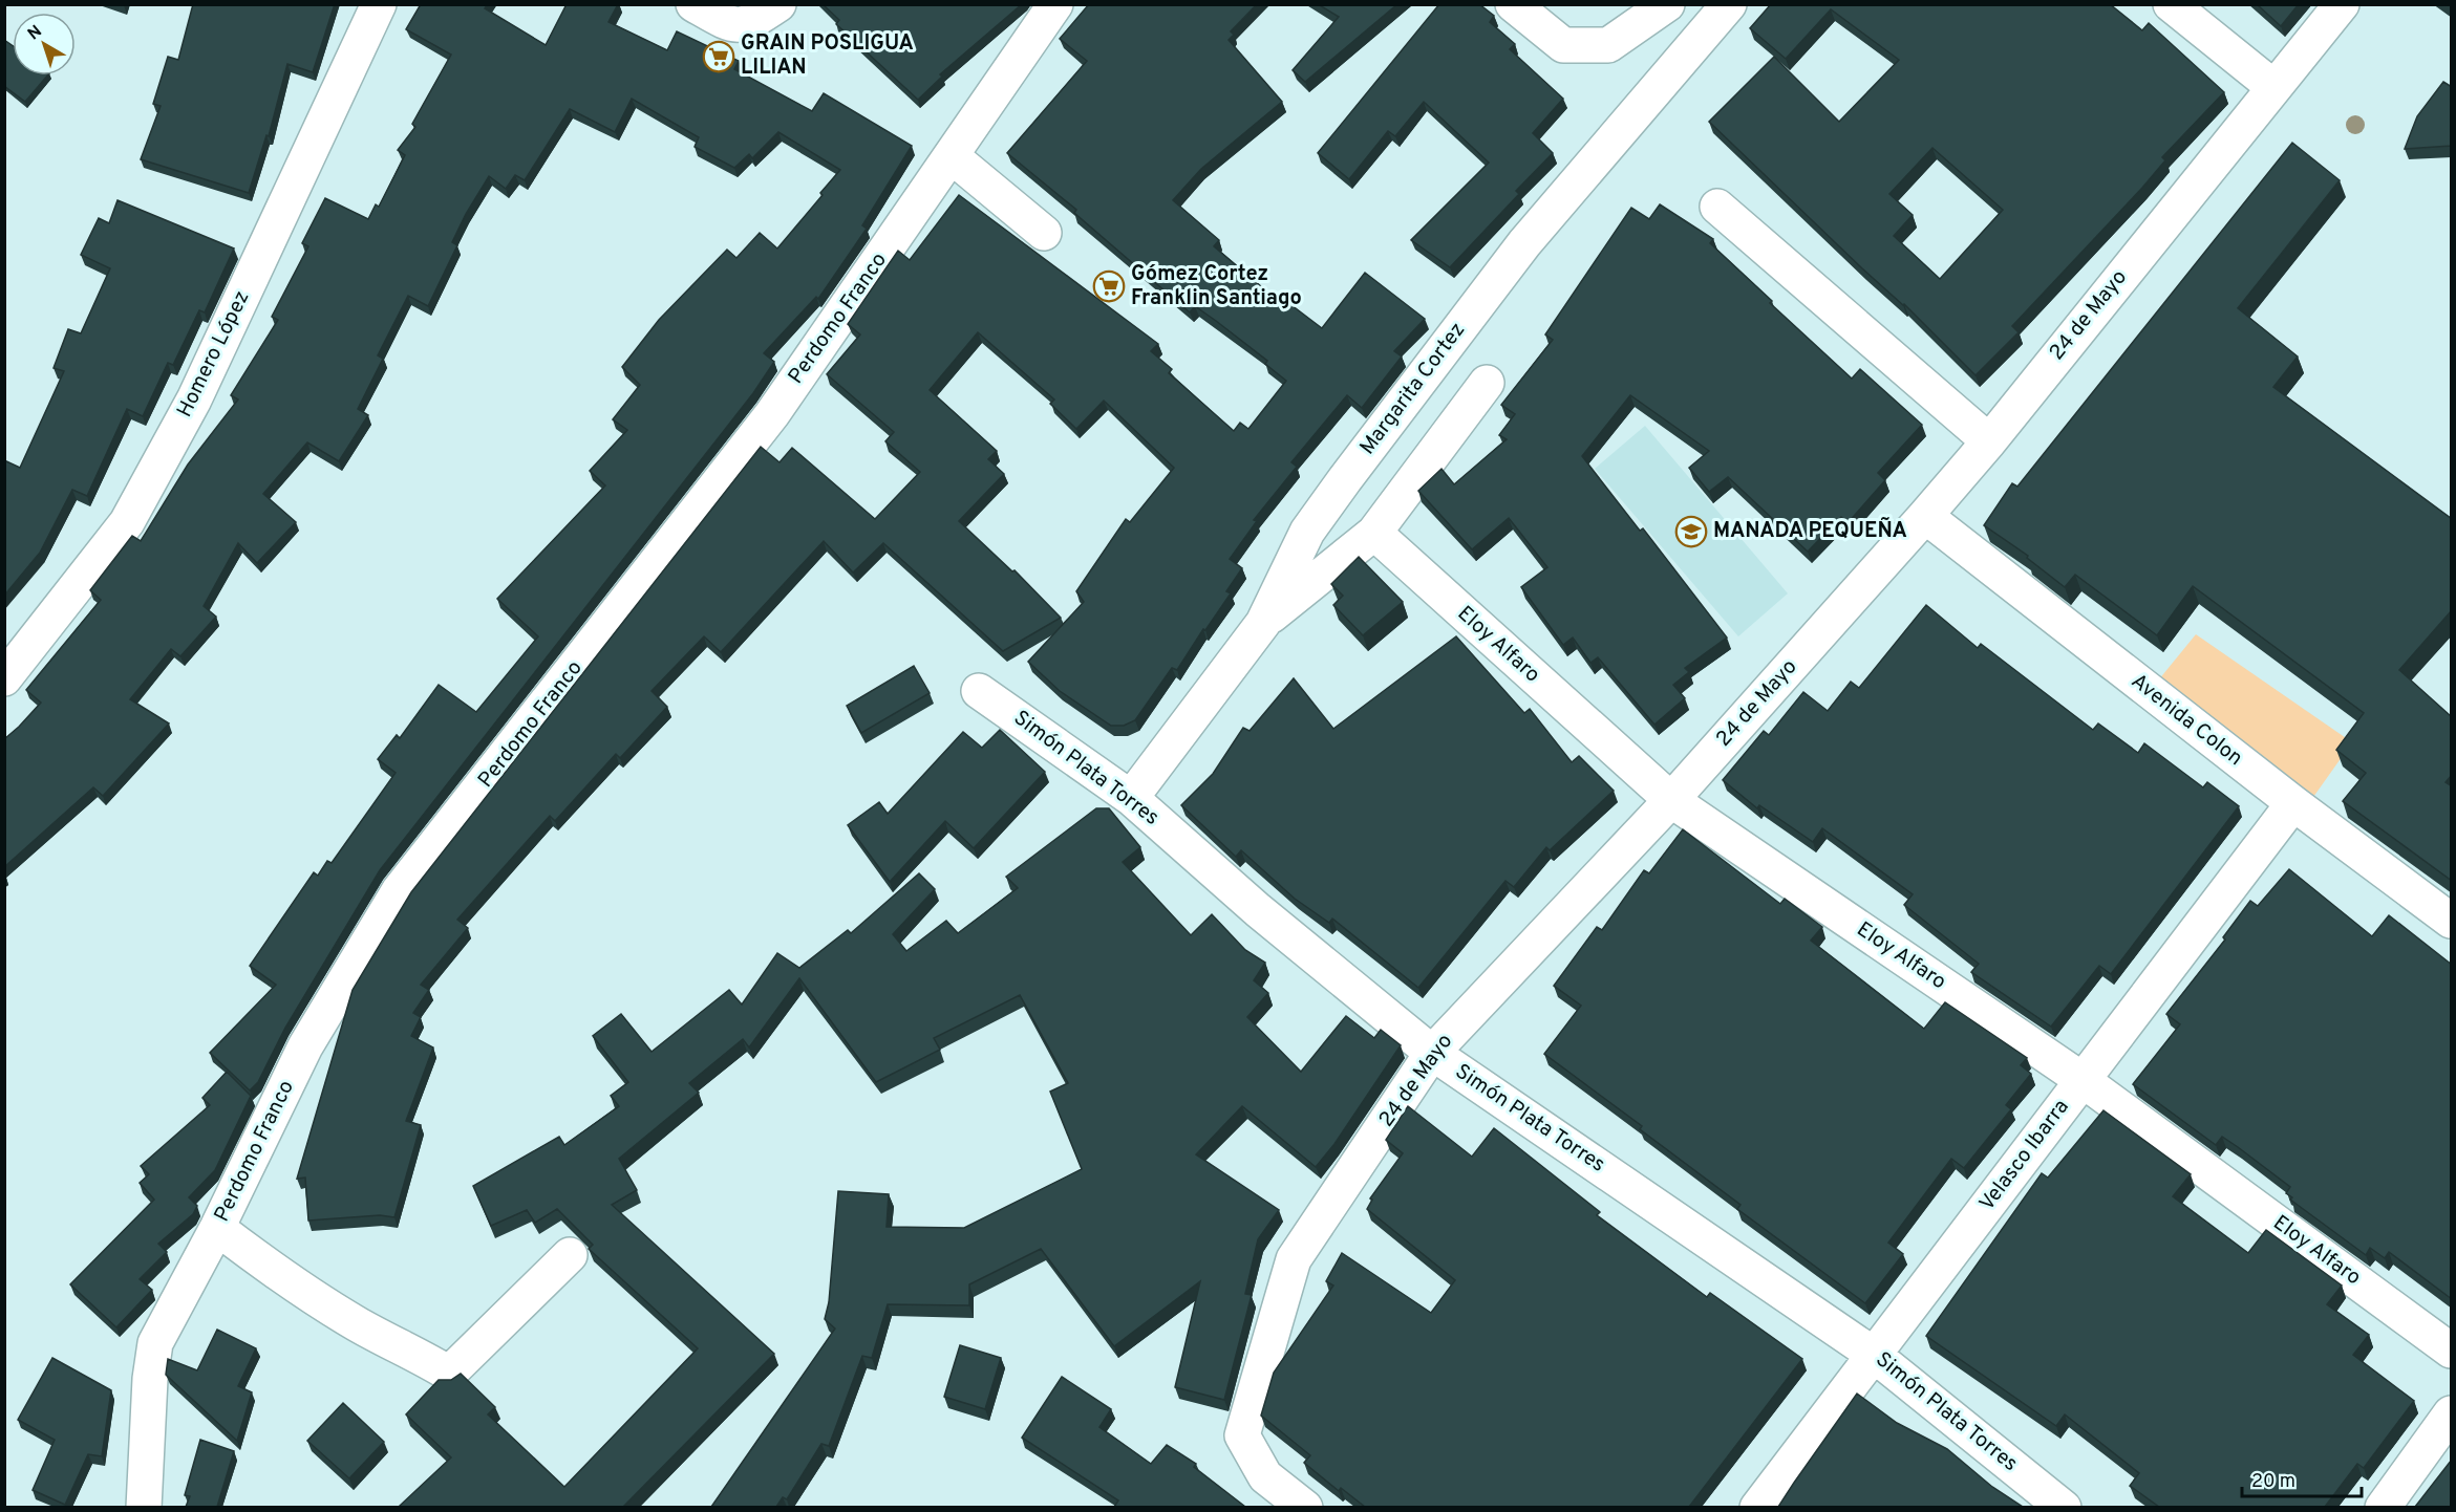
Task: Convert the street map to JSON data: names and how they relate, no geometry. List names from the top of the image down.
{
  "streets": {
    "street": [
      "24 de Mayo",
      "Perdomo Franco",
      "Homero López",
      "Margarita Cortez",
      "Eloy Alfaro",
      "Avenida Colon",
      "Simón Plata Torres",
      "Velasco Ibarra"
    ]
  },
  "crossings": [
    ["24 de Mayo", "Eloy Alfaro"],
    ["24 de Mayo", "Avenida Colon"],
    ["24 de Mayo", "Simón Plata Torres"],
    ["Margarita Cortez", "Simón Plata Torres"],
    ["Eloy Alfaro", "Velasco Ibarra"],
    ["Avenida Colon", "Velasco Ibarra"],
    ["Simón Plata Torres", "Velasco Ibarra"]
  ],
  "places": {
    "supermarket": ["GRAIN POSLIGUA LILIAN", "Gómez Cortez Franklin Santiago"],
    "school or university": ["MANADA PEQUEÑA"]
  },
  "scale_bar": "20 m",
  "north": "top left"
}
